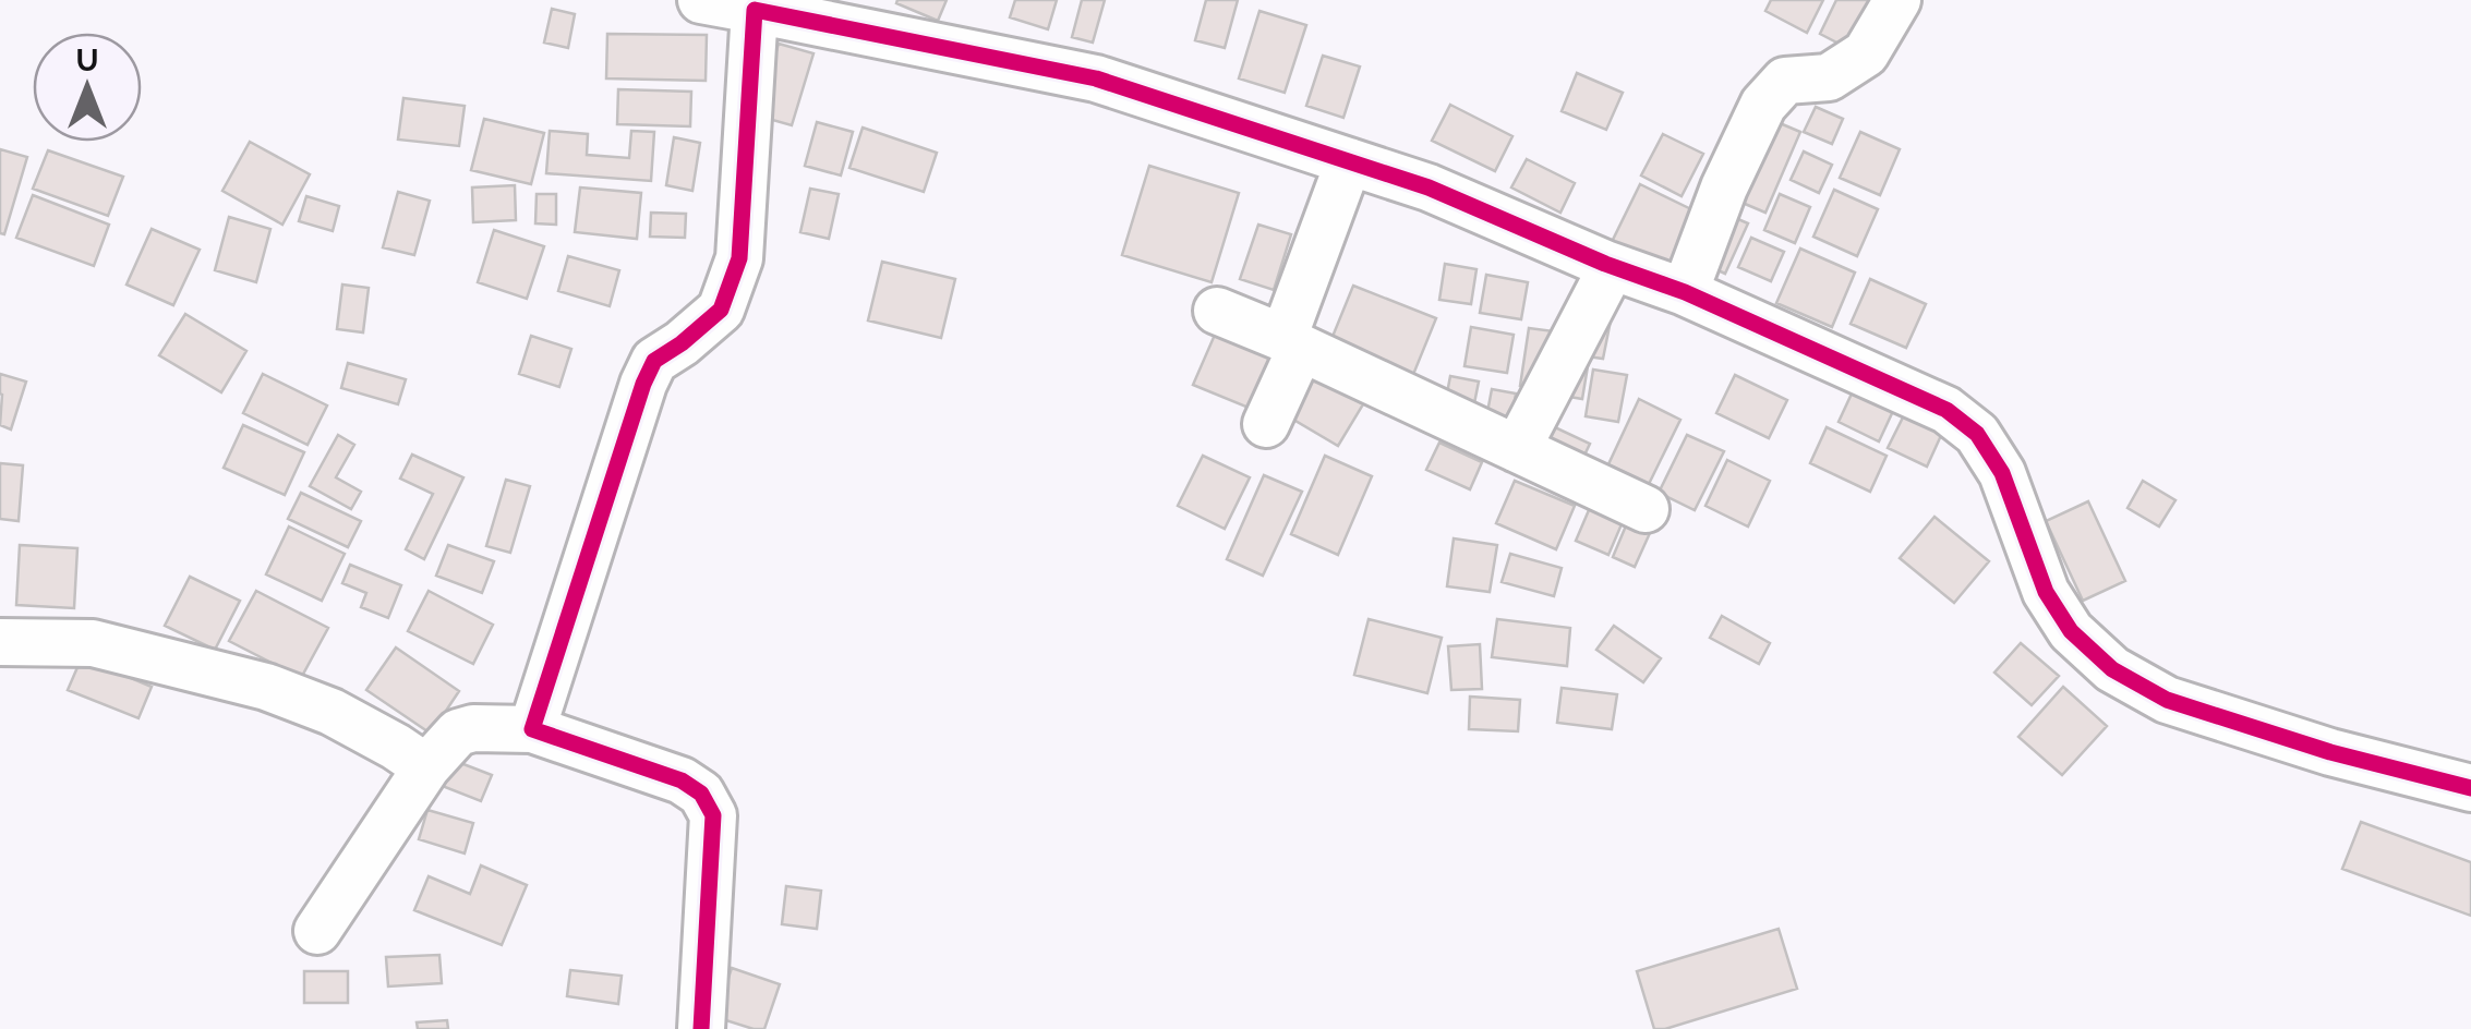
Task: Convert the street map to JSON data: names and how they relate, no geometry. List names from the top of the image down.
{
  "north": "top"
}
